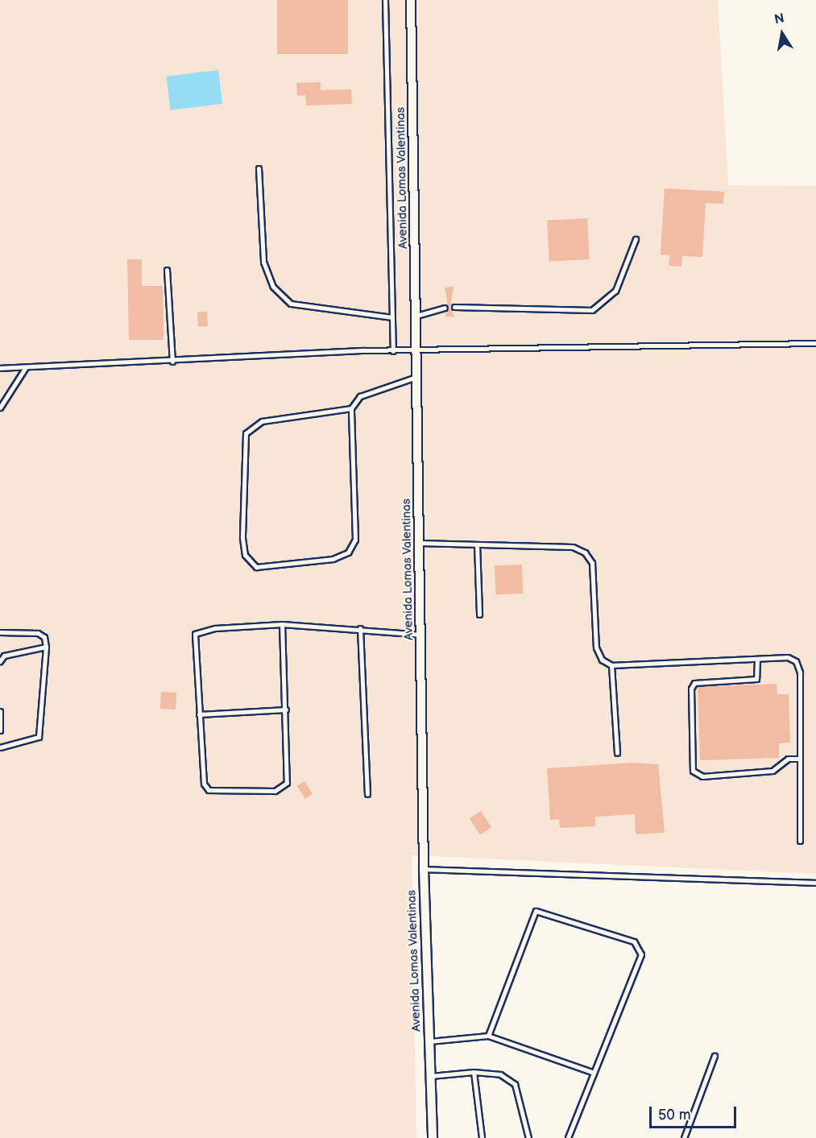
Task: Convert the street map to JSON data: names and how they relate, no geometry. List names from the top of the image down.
{
  "streets": {
    "street": ["Avenida Lomas Valentinas"]
  },
  "scale_bar": "50 m",
  "north": "top"
}
